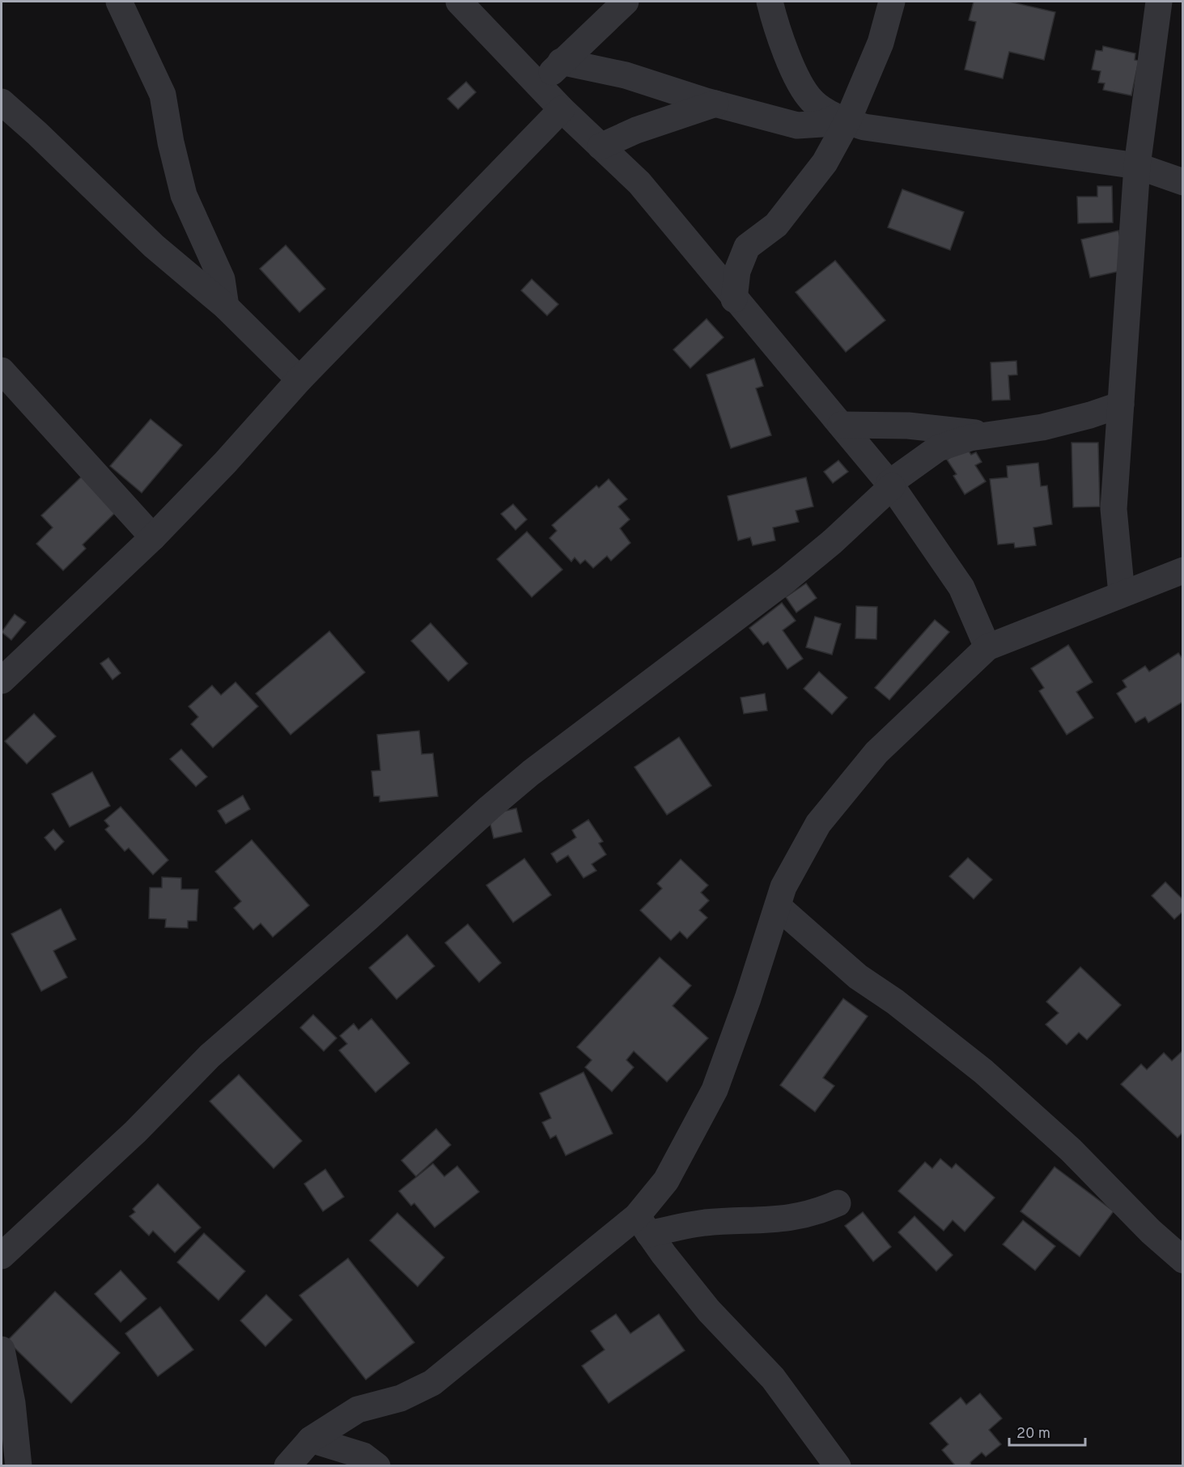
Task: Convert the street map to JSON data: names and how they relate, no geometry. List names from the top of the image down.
{
  "scale_bar": "20 m"
}
